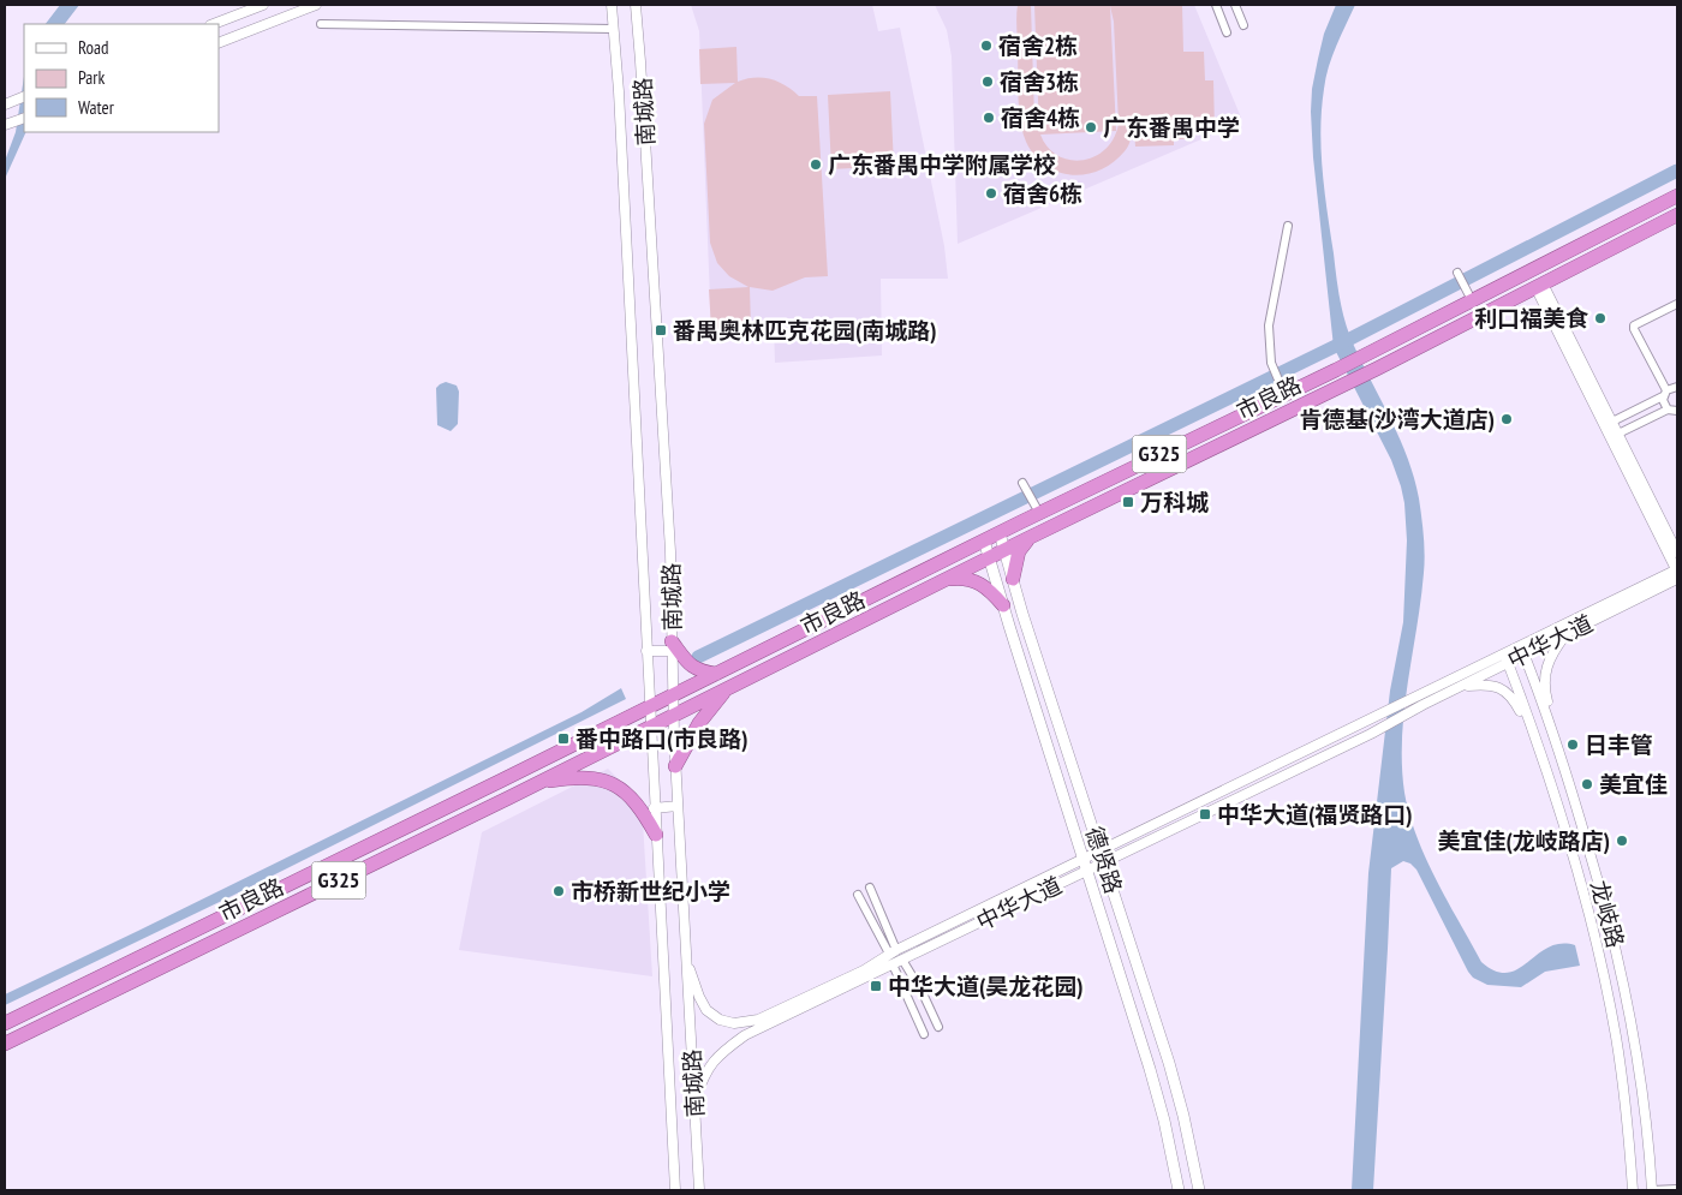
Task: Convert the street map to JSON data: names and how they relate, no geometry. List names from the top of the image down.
{
  "streets": {
    "highway": ["市良路", "G325"],
    "main road": ["德贤路"],
    "street": ["南城路", "中华大道", "龙岐路"]
  },
  "crossings": [
    ["南城路", "市良路"],
    ["南城路", "中华大道"],
    ["市良路", "德贤路"],
    ["中华大道", "德贤路"],
    ["中华大道", "龙岐路"]
  ],
  "places": {
    "other": [
      "宿舍2栋",
      "宿舍3栋",
      "宿舍4栋",
      "广东番禺中学",
      "广东番禺中学附属学校",
      "宿舍6栋",
      "利口福美食",
      "肯德基(沙湾大道店)",
      "日丰管",
      "美宜佳",
      "美宜佳(龙岐路店)",
      "市桥新世纪小学"
    ],
    "transit": [
      "番禺奥林匹克花园(南城路)",
      "万科城",
      "番中路口(市良路)",
      "中华大道(福贤路口)",
      "中华大道(昊龙花园)"
    ]
  },
  "legend": ["Road", "Park", "Water"]
}
